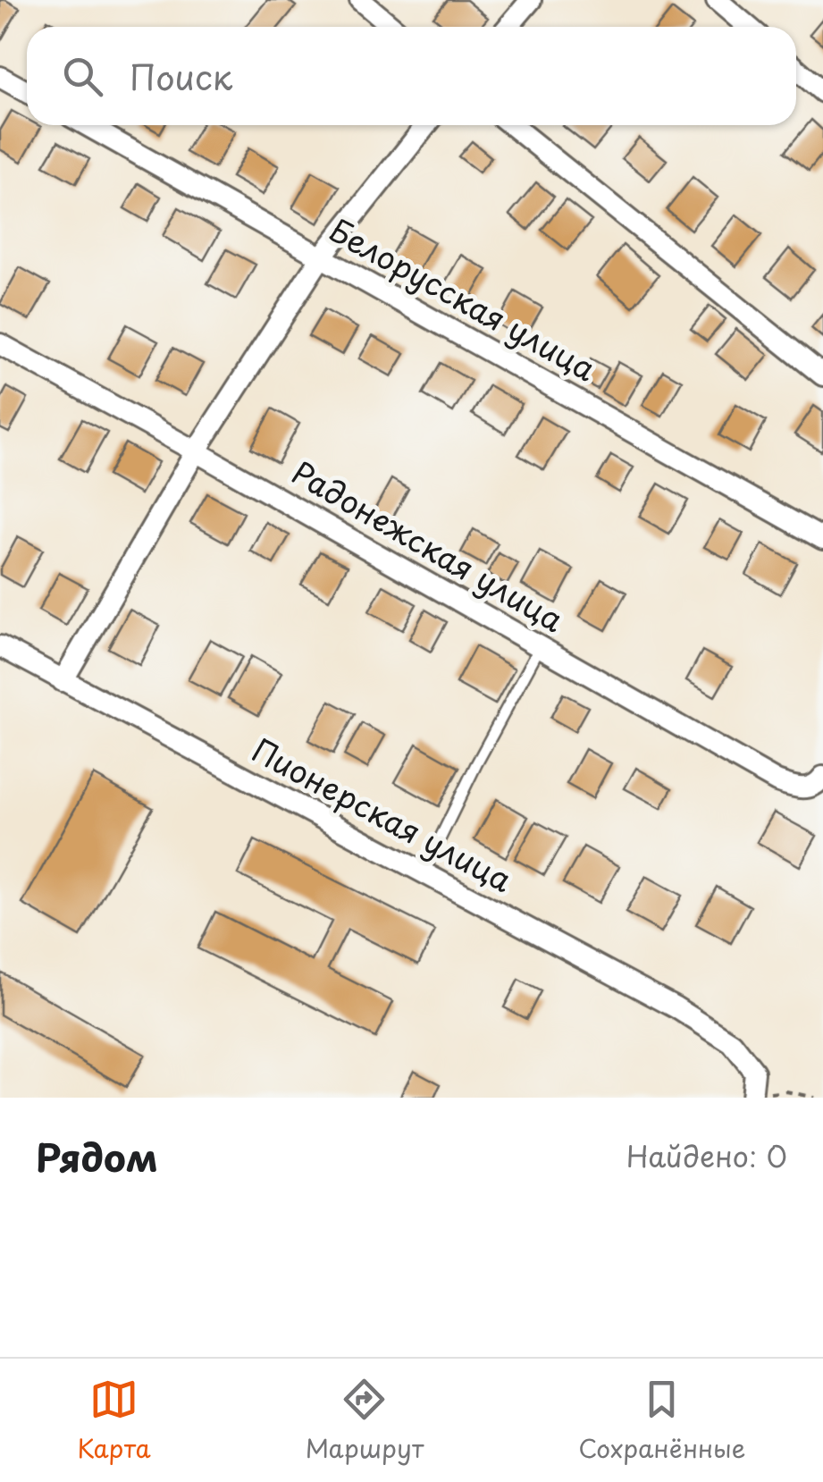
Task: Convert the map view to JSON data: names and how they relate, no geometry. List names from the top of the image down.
{
  "streets": {
    "street": ["Белорусская улица", "Радонежская улица", "Пионерская улица"]
  },
  "page": {
    "search": "Поиск",
    "heading": ["Рядом", "Найдено: 0"],
    "nav": ["Карта", "Маршрут", "Сохранённые"]
  }
}
